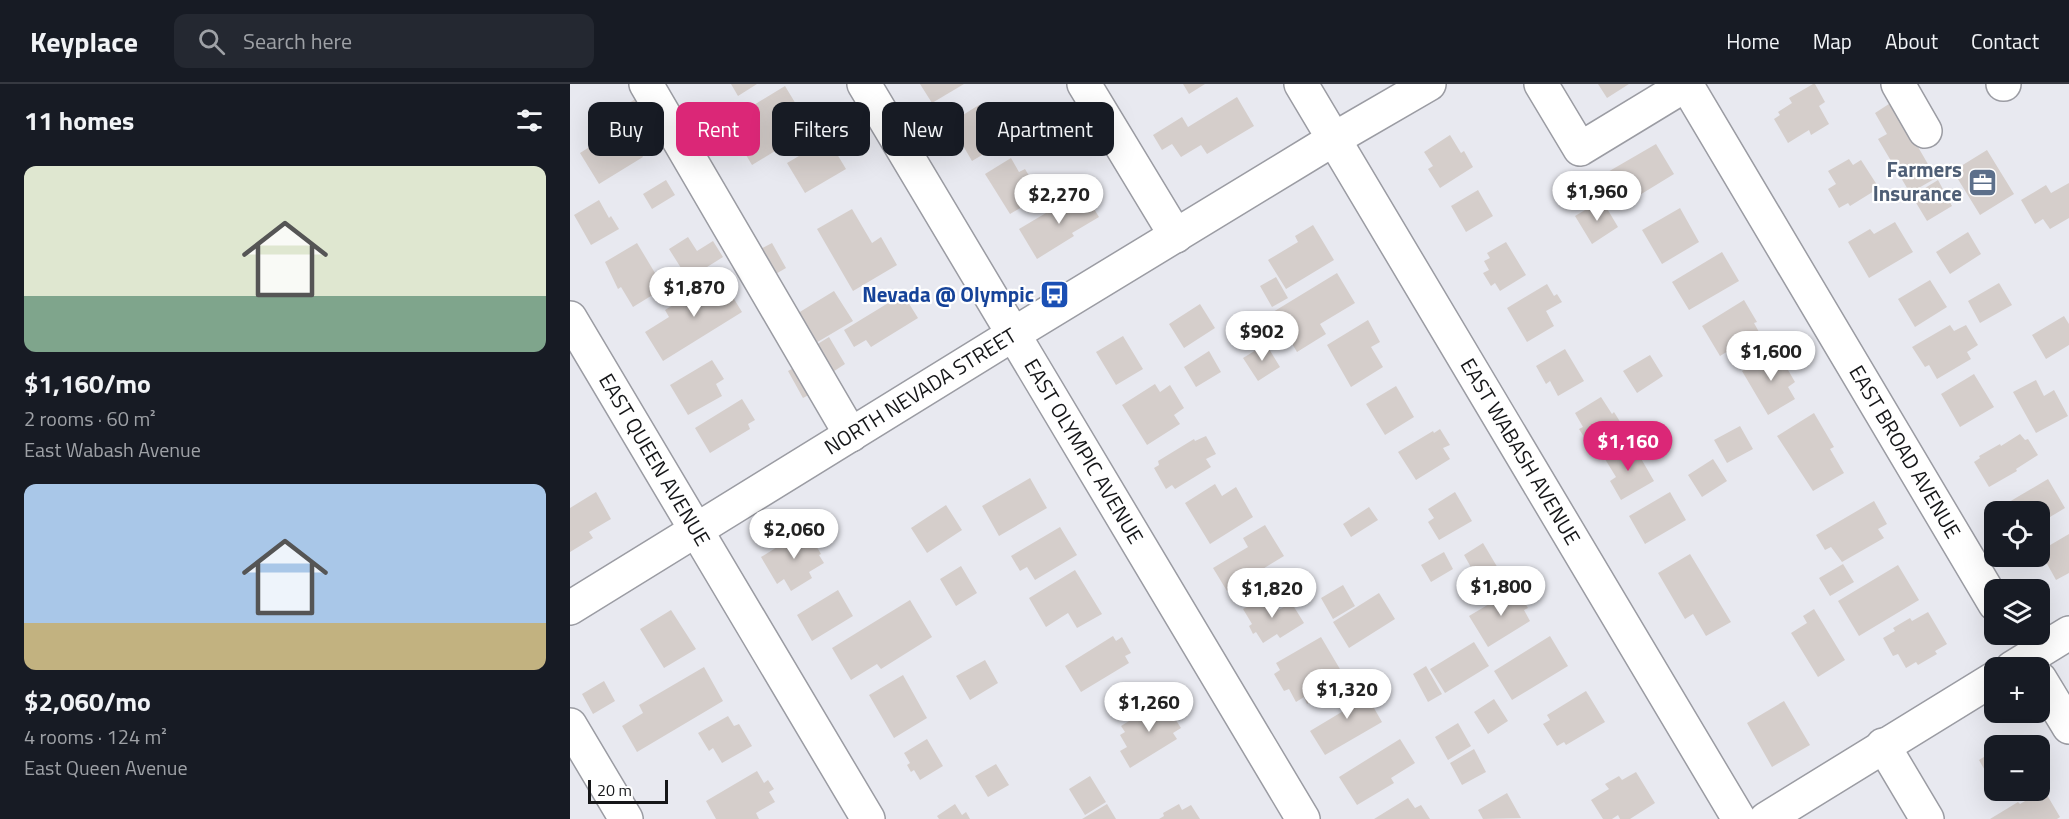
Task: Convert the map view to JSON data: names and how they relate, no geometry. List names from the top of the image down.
{
  "streets": {
    "street": [
      "NORTH NEVADA STREET",
      "EAST WABASH AVENUE",
      "EAST OLYMPIC AVENUE",
      "EAST BROAD AVENUE",
      "EAST QUEEN AVENUE"
    ]
  },
  "crossings": [
    ["NORTH NEVADA STREET", "EAST WABASH AVENUE"],
    ["NORTH NEVADA STREET", "EAST OLYMPIC AVENUE"],
    ["NORTH NEVADA STREET", "EAST QUEEN AVENUE"]
  ],
  "places": {
    "office": ["Farmers Insurance"],
    "bus stop": ["Nevada @ Olympic"]
  },
  "scale_bar": "20 m",
  "page": {
    "header": "Keyplace",
    "search": "Search here",
    "nav": [
      "Home",
      "Map",
      "About",
      "Contact"
    ],
    "heading": "11 homes",
    "chip": [
      "Buy",
      "Rent",
      "Filters",
      "New",
      "Apartment"
    ],
    "list": [
      {
        "name": "$1,160/mo",
        "note": "2 rooms · 60 m² · East Wabash Avenue"
      },
      {
        "name": "$2,060/mo",
        "note": "4 rooms · 124 m² · East Queen Avenue"
      }
    ],
    "price": [
      "$1,960",
      "$2,270",
      "$1,870",
      "$902",
      "$1,600",
      "$1,160",
      "$2,060",
      "$1,800",
      "$1,820",
      "$1,320",
      "$1,260"
    ],
    "map_buttons": ["+", "−"],
    "scale": "20 m"
  }
}
